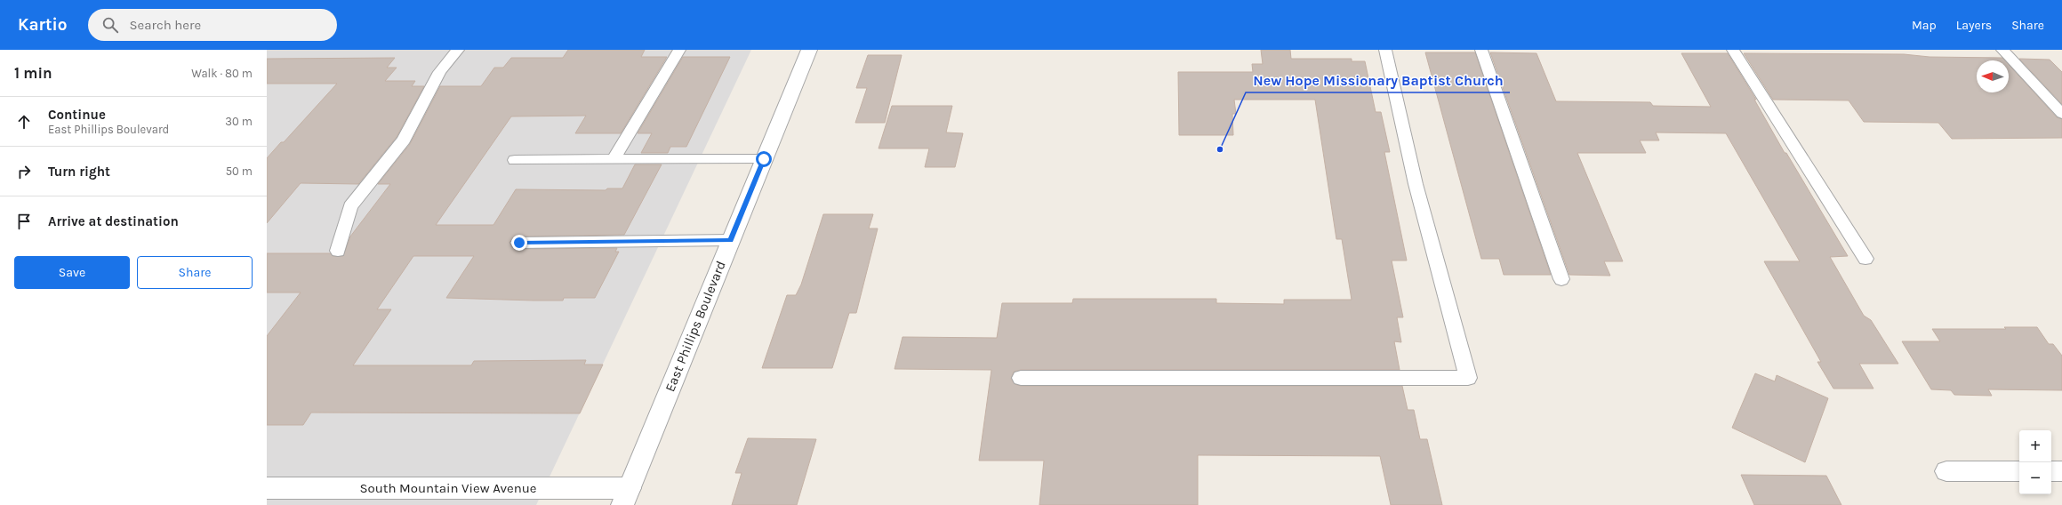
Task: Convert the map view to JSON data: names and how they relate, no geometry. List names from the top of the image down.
{
  "streets": {
    "street": ["East Phillips Boulevard", "South Mountain View Avenue"]
  },
  "crossings": [
    ["East Phillips Boulevard", "South Mountain View Avenue"]
  ],
  "places": ["New Hope Missionary Baptist Church"],
  "north": "left",
  "page": {
    "header": "Kartio",
    "search": "Search here",
    "nav": ["Map", "Layers", "Share"],
    "heading": ["1 min", "Walk · 80 m"],
    "list": [
      ["Continue", "East Phillips Boulevard", "30 m"],
      ["Turn right", "50 m"],
      "Arrive at destination"
    ],
    "buttons": ["Save", "Share"],
    "map_buttons": ["+", "−"]
  }
}
